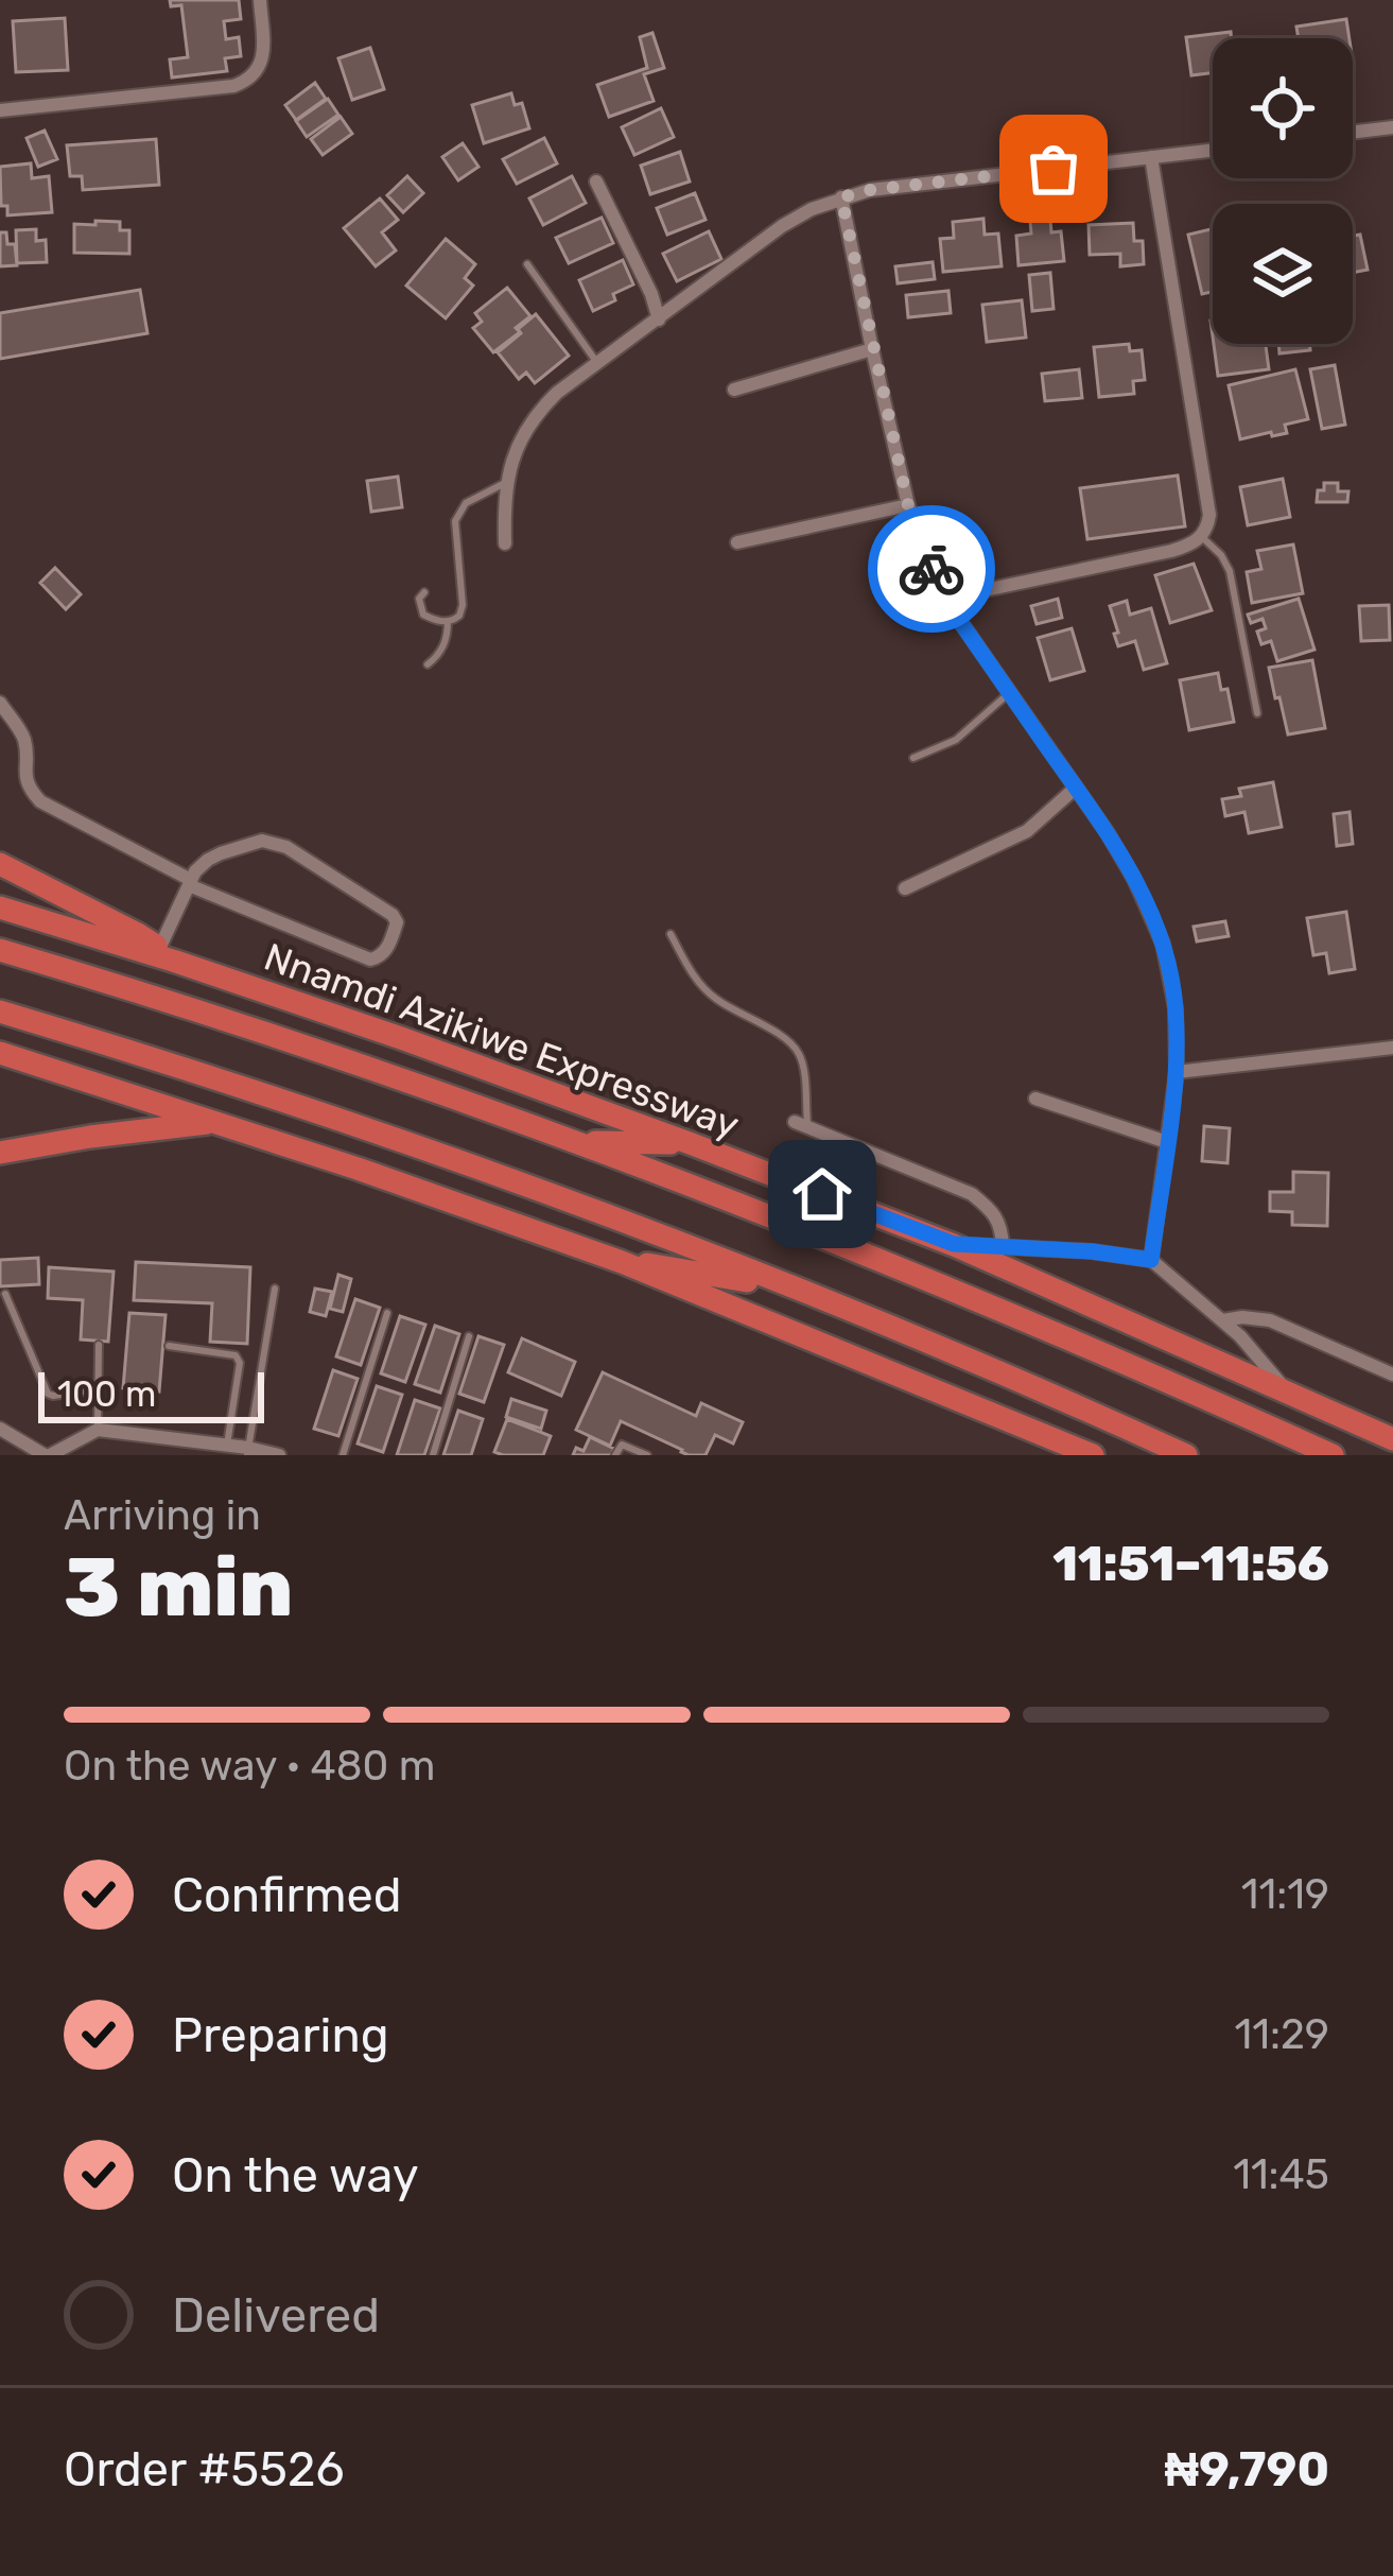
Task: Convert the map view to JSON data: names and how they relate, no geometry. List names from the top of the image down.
{
  "streets": {
    "highway": ["Nnamdi Azikiwe Expressway"]
  },
  "scale_bar": "100 m",
  "page": {
    "scale": "100 m",
    "heading": ["3 min", "Arriving in", "11:51–11:56"],
    "panel": ["Order #5526", "₦9,790"],
    "bar": "On the way · 480 m",
    "list": [
      ["Confirmed", "11:19"],
      ["Preparing", "11:29"],
      ["On the way", "11:45"],
      "Delivered"
    ]
  }
}
